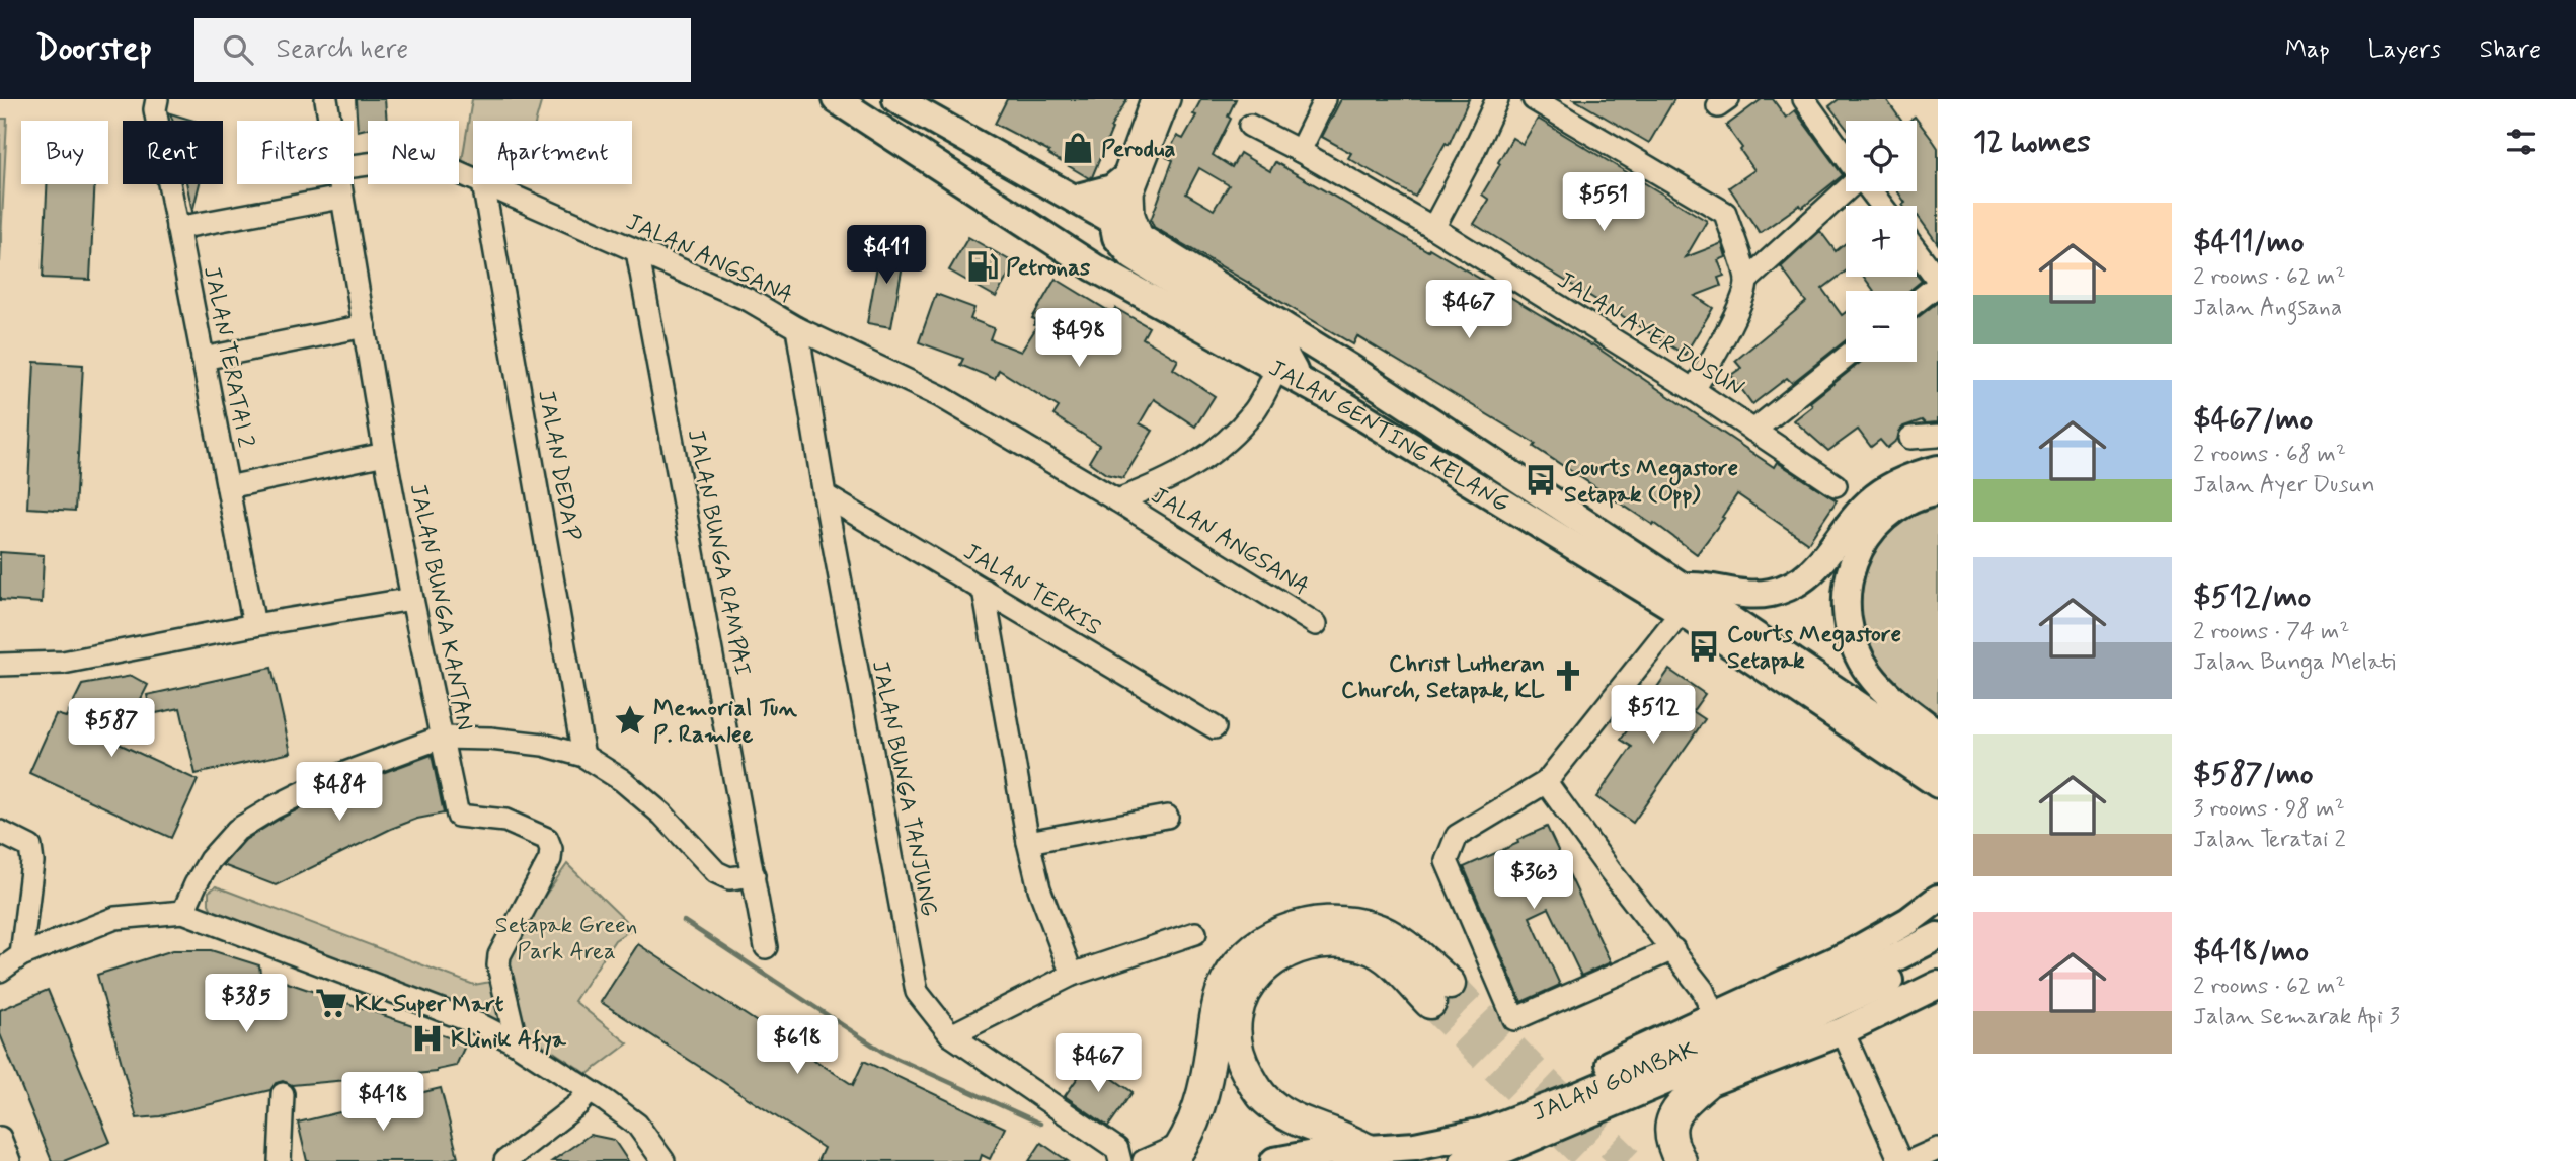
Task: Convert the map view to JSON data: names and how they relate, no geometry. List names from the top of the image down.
{
  "streets": {
    "main road": ["JALAN GENTING KELANG", "JALAN GOMBAK"],
    "street": [
      "JALAN ANGSANA",
      "JALAN AYER DUSUN",
      "JALAN TERATAI 2",
      "JALAN DEDAP",
      "JALAN BUNGA RAMPAI",
      "JALAN TERKIS",
      "JALAN BUNGA KANTAN",
      "JALAN BUNGA TANJUNG"
    ]
  },
  "crossings": [
    ["JALAN ANGSANA", "JALAN GENTING KELANG"],
    ["JALAN ANGSANA", "JALAN BUNGA RAMPAI"],
    ["JALAN ANGSANA", "JALAN BUNGA TANJUNG"],
    ["JALAN TERKIS", "JALAN BUNGA TANJUNG"]
  ],
  "parks": ["Setapak Green Park Area"],
  "places": {
    "shop": ["Perodua"],
    "fuel station": ["Petronas"],
    "bus stop": ["Courts Megastore Setapak (Opp)", "Courts Megastore Setapak"],
    "church": ["Christ Lutheran Church, Setapak, KL"],
    "place": ["Memorial Tun P. Ramlee"],
    "supermarket": ["KK Super Mart"],
    "hospital": ["Klinik Afya"]
  },
  "page": {
    "header": "Doorstep",
    "search": "Search here",
    "nav": ["Map", "Layers", "Share"],
    "heading": "12 homes",
    "map_buttons": ["+", "−"],
    "chip": [
      "Buy",
      "Rent",
      "Filters",
      "New",
      "Apartment"
    ],
    "price": [
      "$551",
      "$411",
      "$467",
      "$498",
      "$512",
      "$587",
      "$484",
      "$363",
      "$385",
      "$618",
      "$467",
      "$418"
    ],
    "list": [
      {
        "name": "$411/mo",
        "note": "2 rooms · 62 m² · Jalan Angsana"
      },
      {
        "name": "$467/mo",
        "note": "2 rooms · 68 m² · Jalan Ayer Dusun"
      },
      {
        "name": "$512/mo",
        "note": "2 rooms · 74 m² · Jalan Bunga Melati"
      },
      {
        "name": "$587/mo",
        "note": "3 rooms · 98 m² · Jalan Teratai 2"
      },
      {
        "name": "$418/mo",
        "note": "2 rooms · 62 m² · Jalan Semarak Api 3"
      }
    ]
  }
}
